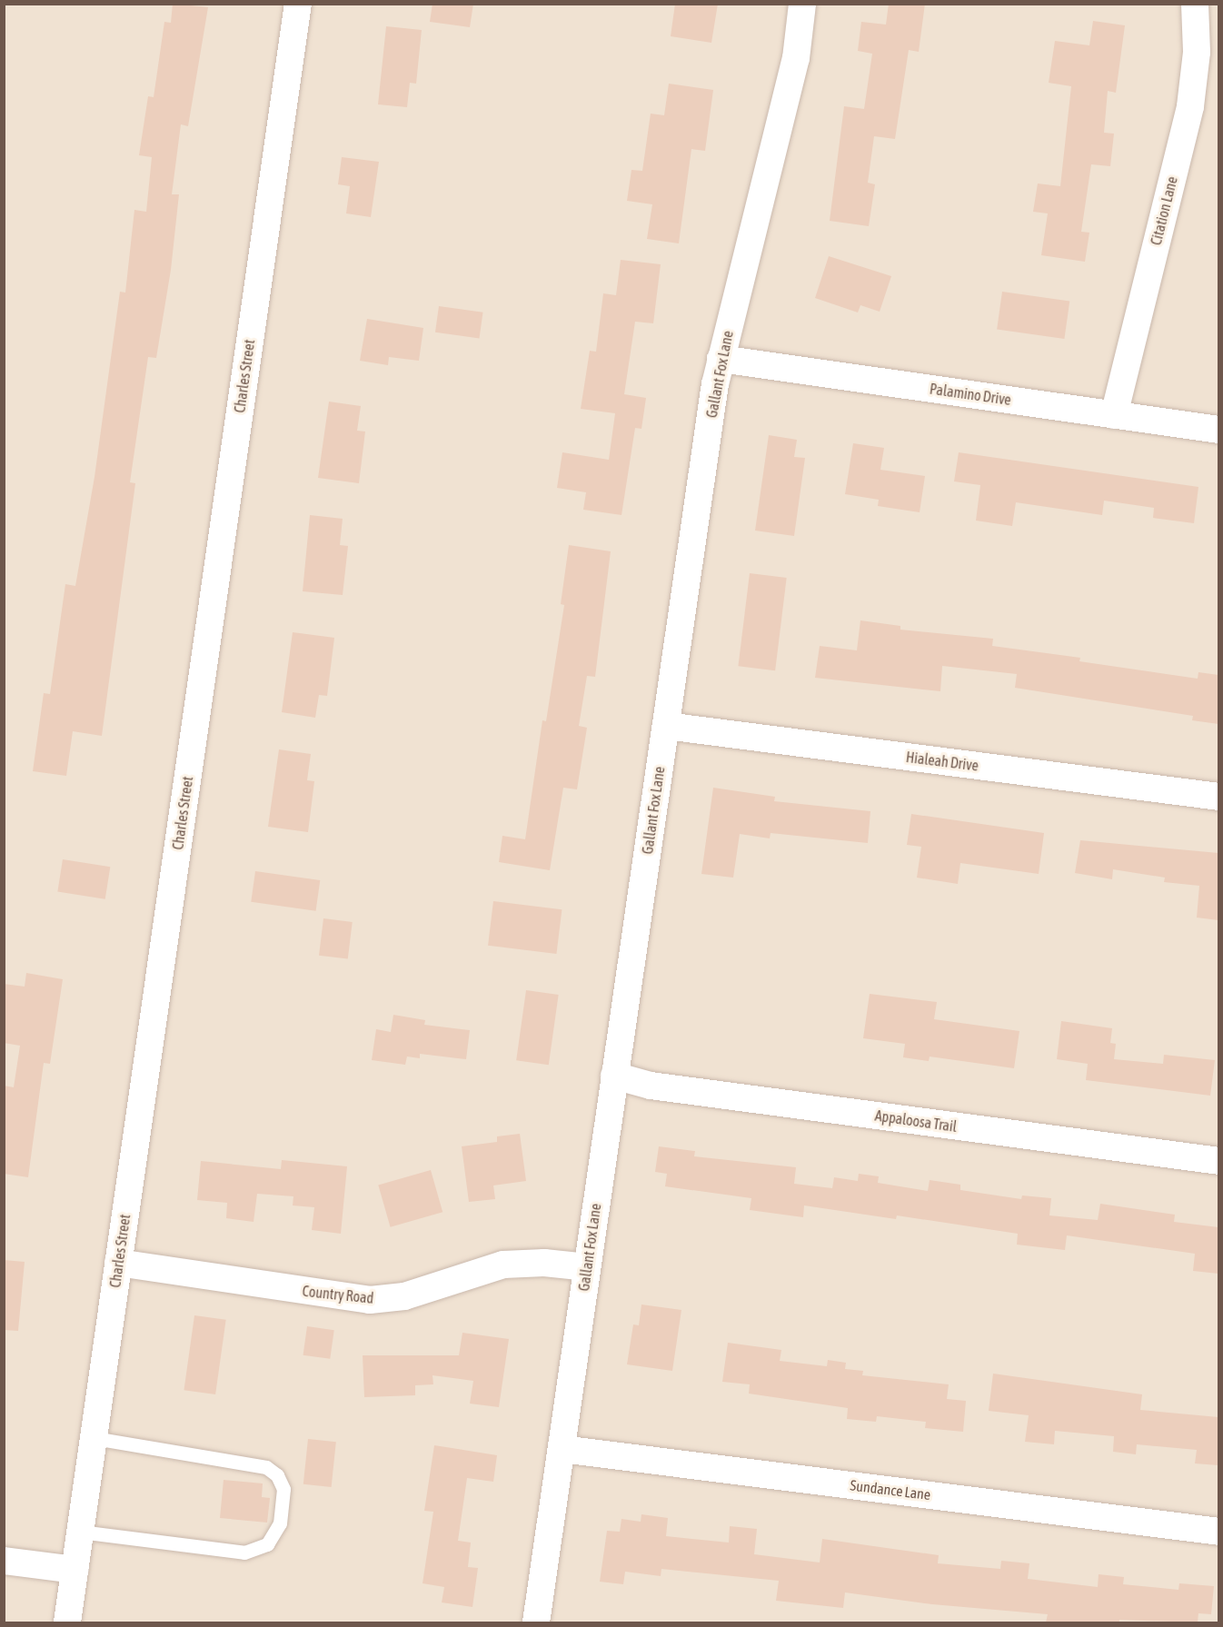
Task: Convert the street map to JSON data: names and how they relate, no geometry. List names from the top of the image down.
{
  "streets": {
    "street": [
      "Citation Lane",
      "Gallant Fox Lane",
      "Charles Street",
      "Palamino Drive",
      "Hialeah Drive",
      "Appaloosa Trail",
      "Country Road",
      "Sundance Lane"
    ]
  },
  "crossings": [
    ["Citation Lane", "Palamino Drive"],
    ["Gallant Fox Lane", "Palamino Drive"],
    ["Gallant Fox Lane", "Hialeah Drive"],
    ["Gallant Fox Lane", "Appaloosa Trail"],
    ["Gallant Fox Lane", "Country Road"],
    ["Gallant Fox Lane", "Sundance Lane"],
    ["Charles Street", "Country Road"]
  ]
}
